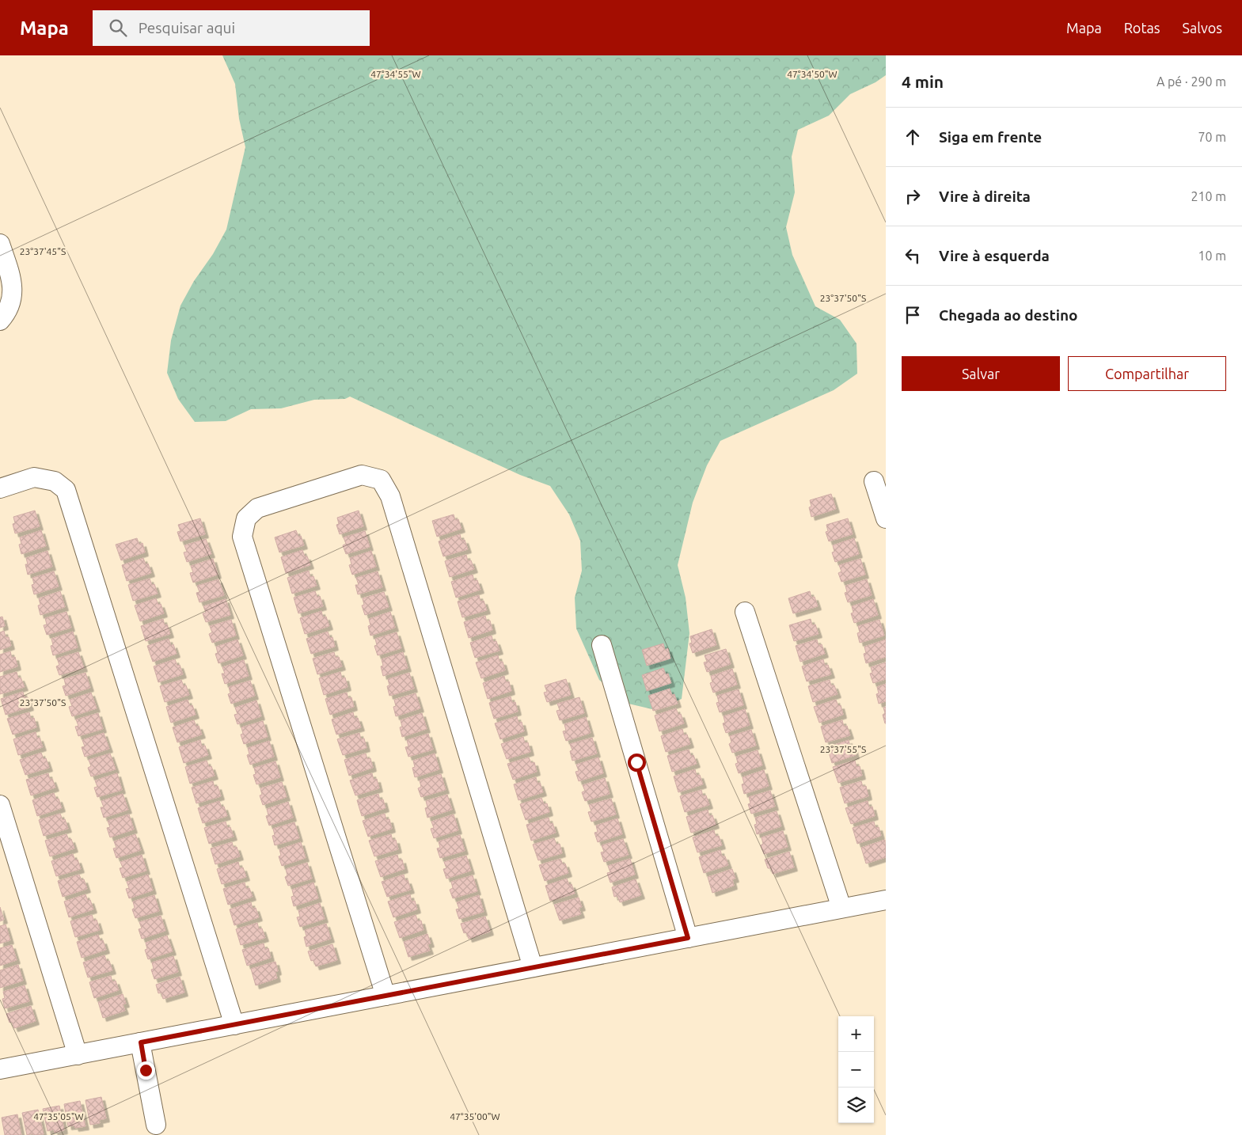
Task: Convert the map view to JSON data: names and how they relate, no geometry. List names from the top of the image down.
{
  "page": {
    "header": "Mapa",
    "search": "Pesquisar aqui",
    "nav": ["Mapa", "Rotas", "Salvos"],
    "heading": ["4 min", "A pé · 290 m"],
    "list": [
      ["Siga em frente", "70 m"],
      ["Vire à direita", "210 m"],
      ["Vire à esquerda", "10 m"],
      "Chegada ao destino"
    ],
    "buttons": ["Salvar", "Compartilhar"],
    "map_buttons": ["+", "−"]
  },
  "coordinates": [
    "47°34'50\"W",
    "47°34'55\"W",
    "23°37'45\"S",
    "23°37'50\"S",
    "23°37'55\"S",
    "47°35'05\"W",
    "47°35'00\"W"
  ]
}
